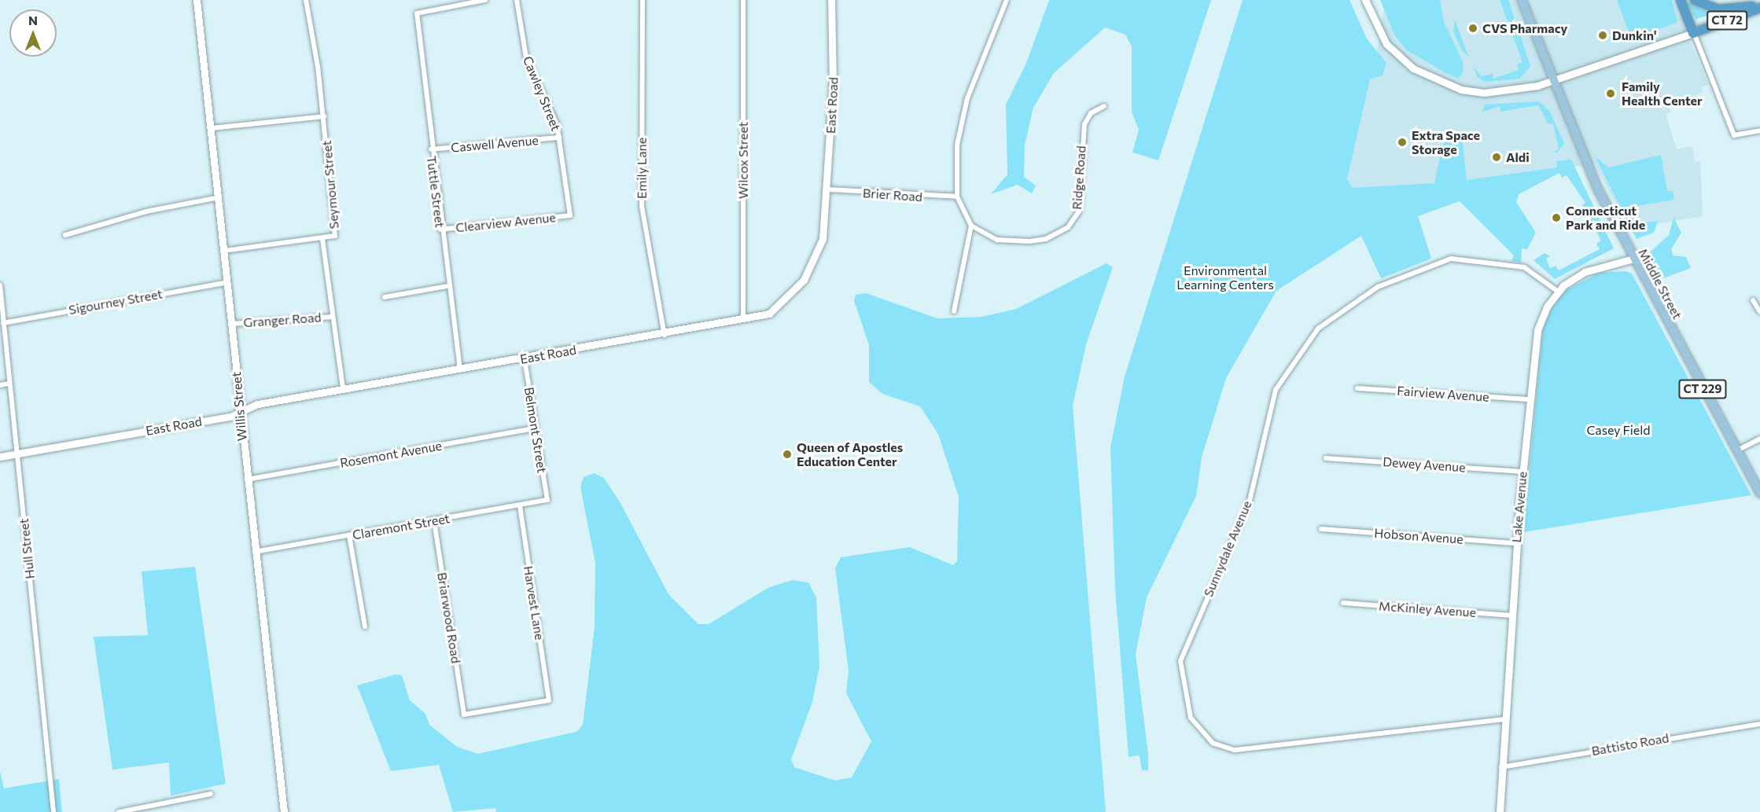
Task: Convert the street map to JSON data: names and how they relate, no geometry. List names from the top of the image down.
{
  "streets": {
    "highway": ["CT 72"],
    "main road": [
      "East Road",
      "Middle Street",
      "CT 229",
      "Willis Street",
      "Lake Avenue"
    ],
    "street": [
      "Cawley Street",
      "Caswell Avenue",
      "Wilcox Street",
      "Emily Lane",
      "Ridge Road",
      "Seymour Street",
      "Tuttle Street",
      "Brier Road",
      "Clearview Avenue",
      "Sigourney Street",
      "Granger Road",
      "Fairview Avenue",
      "Belmont Street",
      "Rosemont Avenue",
      "Dewey Avenue",
      "Claremont Street",
      "Hobson Avenue",
      "Hull Street",
      "Sunnydale Avenue",
      "Harvest Lane",
      "McKinley Avenue",
      "Briarwood Road",
      "Battisto Road"
    ]
  },
  "crossings": [
    ["Cawley Street", "Caswell Avenue"],
    ["Cawley Street", "Clearview Avenue"],
    ["East Road", "Wilcox Street"],
    ["East Road", "Emily Lane"],
    ["East Road", "Seymour Street"],
    ["East Road", "Tuttle Street"],
    ["East Road", "Brier Road"],
    ["East Road", "Willis Street"],
    ["East Road", "Belmont Street"],
    ["East Road", "Hull Street"],
    ["Caswell Avenue", "Tuttle Street"],
    ["Seymour Street", "Granger Road"],
    ["Tuttle Street", "Clearview Avenue"],
    ["Middle Street", "Lake Avenue"],
    ["Sigourney Street", "Willis Street"],
    ["Sigourney Street", "Hull Street"],
    ["Granger Road", "Willis Street"],
    ["Fairview Avenue", "Lake Avenue"],
    ["Willis Street", "Rosemont Avenue"],
    ["Willis Street", "Claremont Street"],
    ["Belmont Street", "Rosemont Avenue"],
    ["Belmont Street", "Claremont Street"],
    ["Dewey Avenue", "Lake Avenue"],
    ["Lake Avenue", "Hobson Avenue"],
    ["Lake Avenue", "Sunnydale Avenue"],
    ["Lake Avenue", "McKinley Avenue"],
    ["Lake Avenue", "Battisto Road"],
    ["Claremont Street", "Harvest Lane"],
    ["Claremont Street", "Briarwood Road"],
    ["Harvest Lane", "Briarwood Road"]
  ],
  "parks": ["Environmental Learning Centers", "Casey Field"],
  "places": [
    "CVS Pharmacy",
    "Dunkin'",
    "Family Health Center",
    "Extra Space Storage",
    "Aldi",
    "Connecticut Park and Ride",
    "Queen of Apostles Education Center"
  ],
  "north": "top"
}
